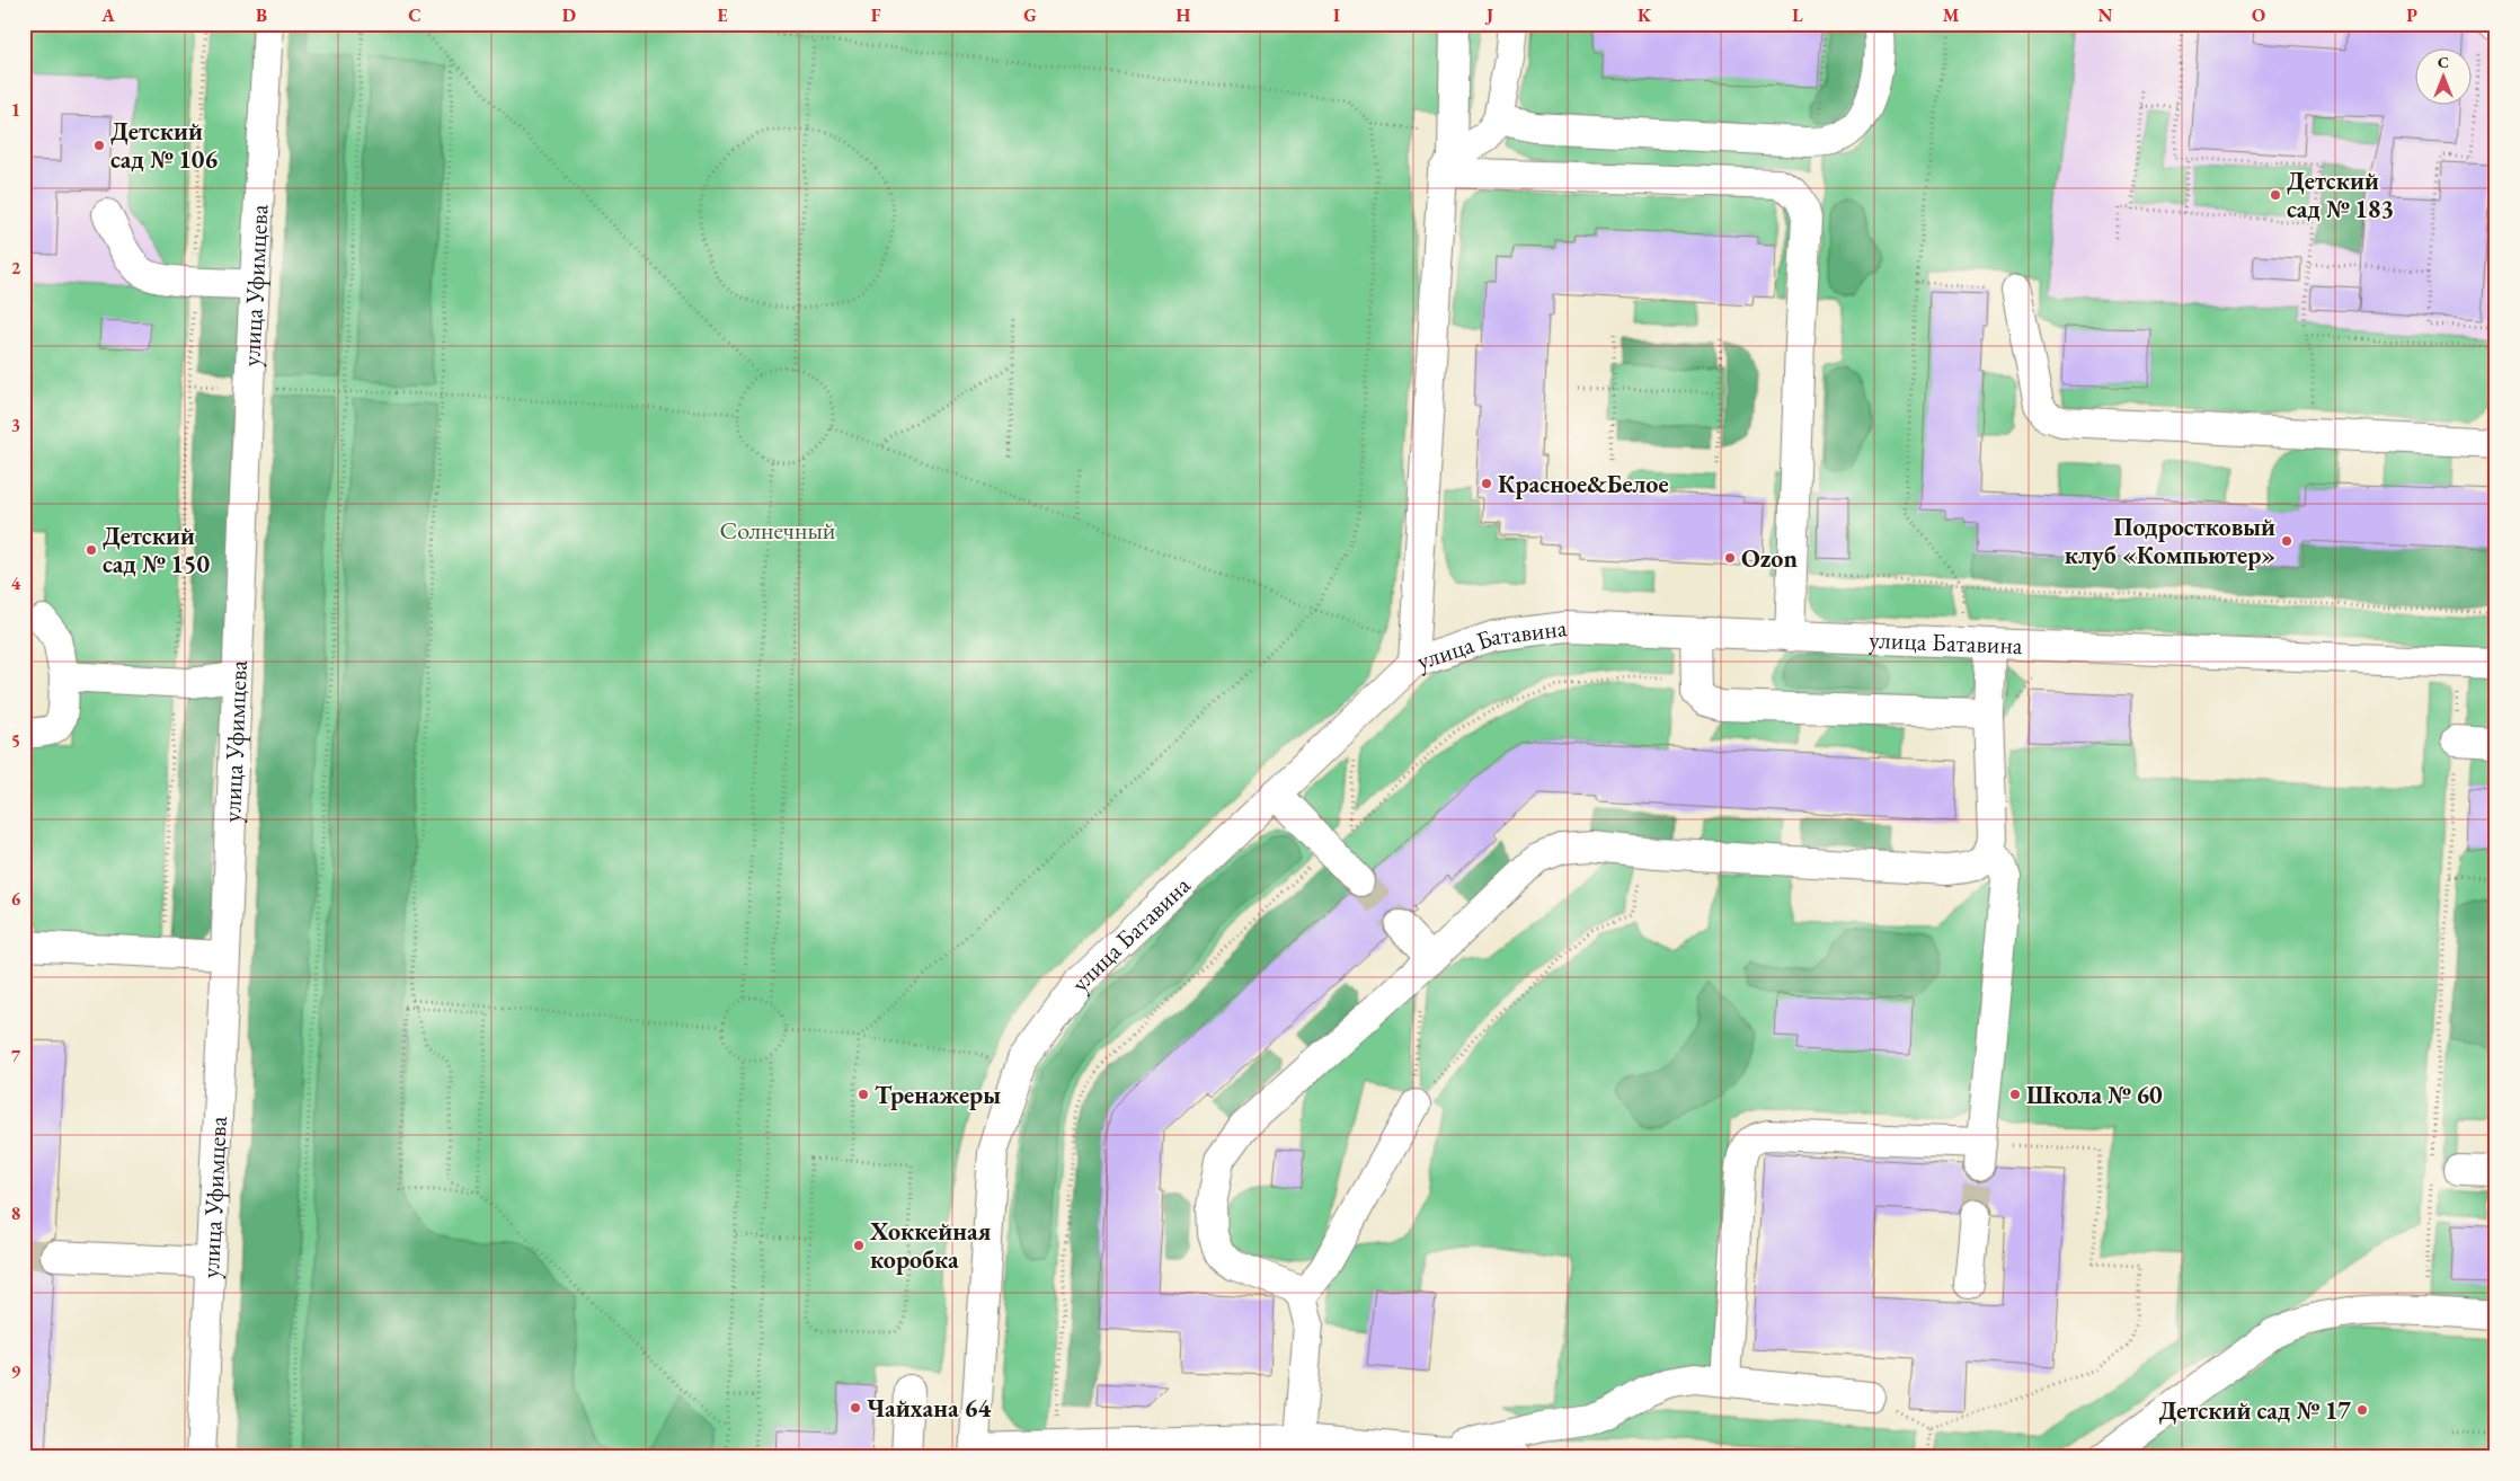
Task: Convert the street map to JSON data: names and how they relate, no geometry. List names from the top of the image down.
{
  "streets": {
    "street": ["улица Уфимцева", "улица Батавина"]
  },
  "parks": ["Солнечный"],
  "places": [
    "Детский сад № 106",
    "Детский сад № 183",
    "Красное&Белое",
    "Подростковый клуб «Компьютер»",
    "Детский сад № 150",
    "Ozon",
    "Тренажеры",
    "Школа № 60",
    "Хоккейная коробка",
    "Чайхана 64",
    "Детский сад № 17"
  ],
  "north": "top",
  "grid": {
    "columns": [
      "A",
      "B",
      "C",
      "D",
      "E",
      "F",
      "G",
      "H",
      "I",
      "J",
      "K",
      "L",
      "M",
      "N",
      "O",
      "P"
    ],
    "rows": [
      "1",
      "2",
      "3",
      "4",
      "5",
      "6",
      "7",
      "8",
      "9"
    ]
  }
}
